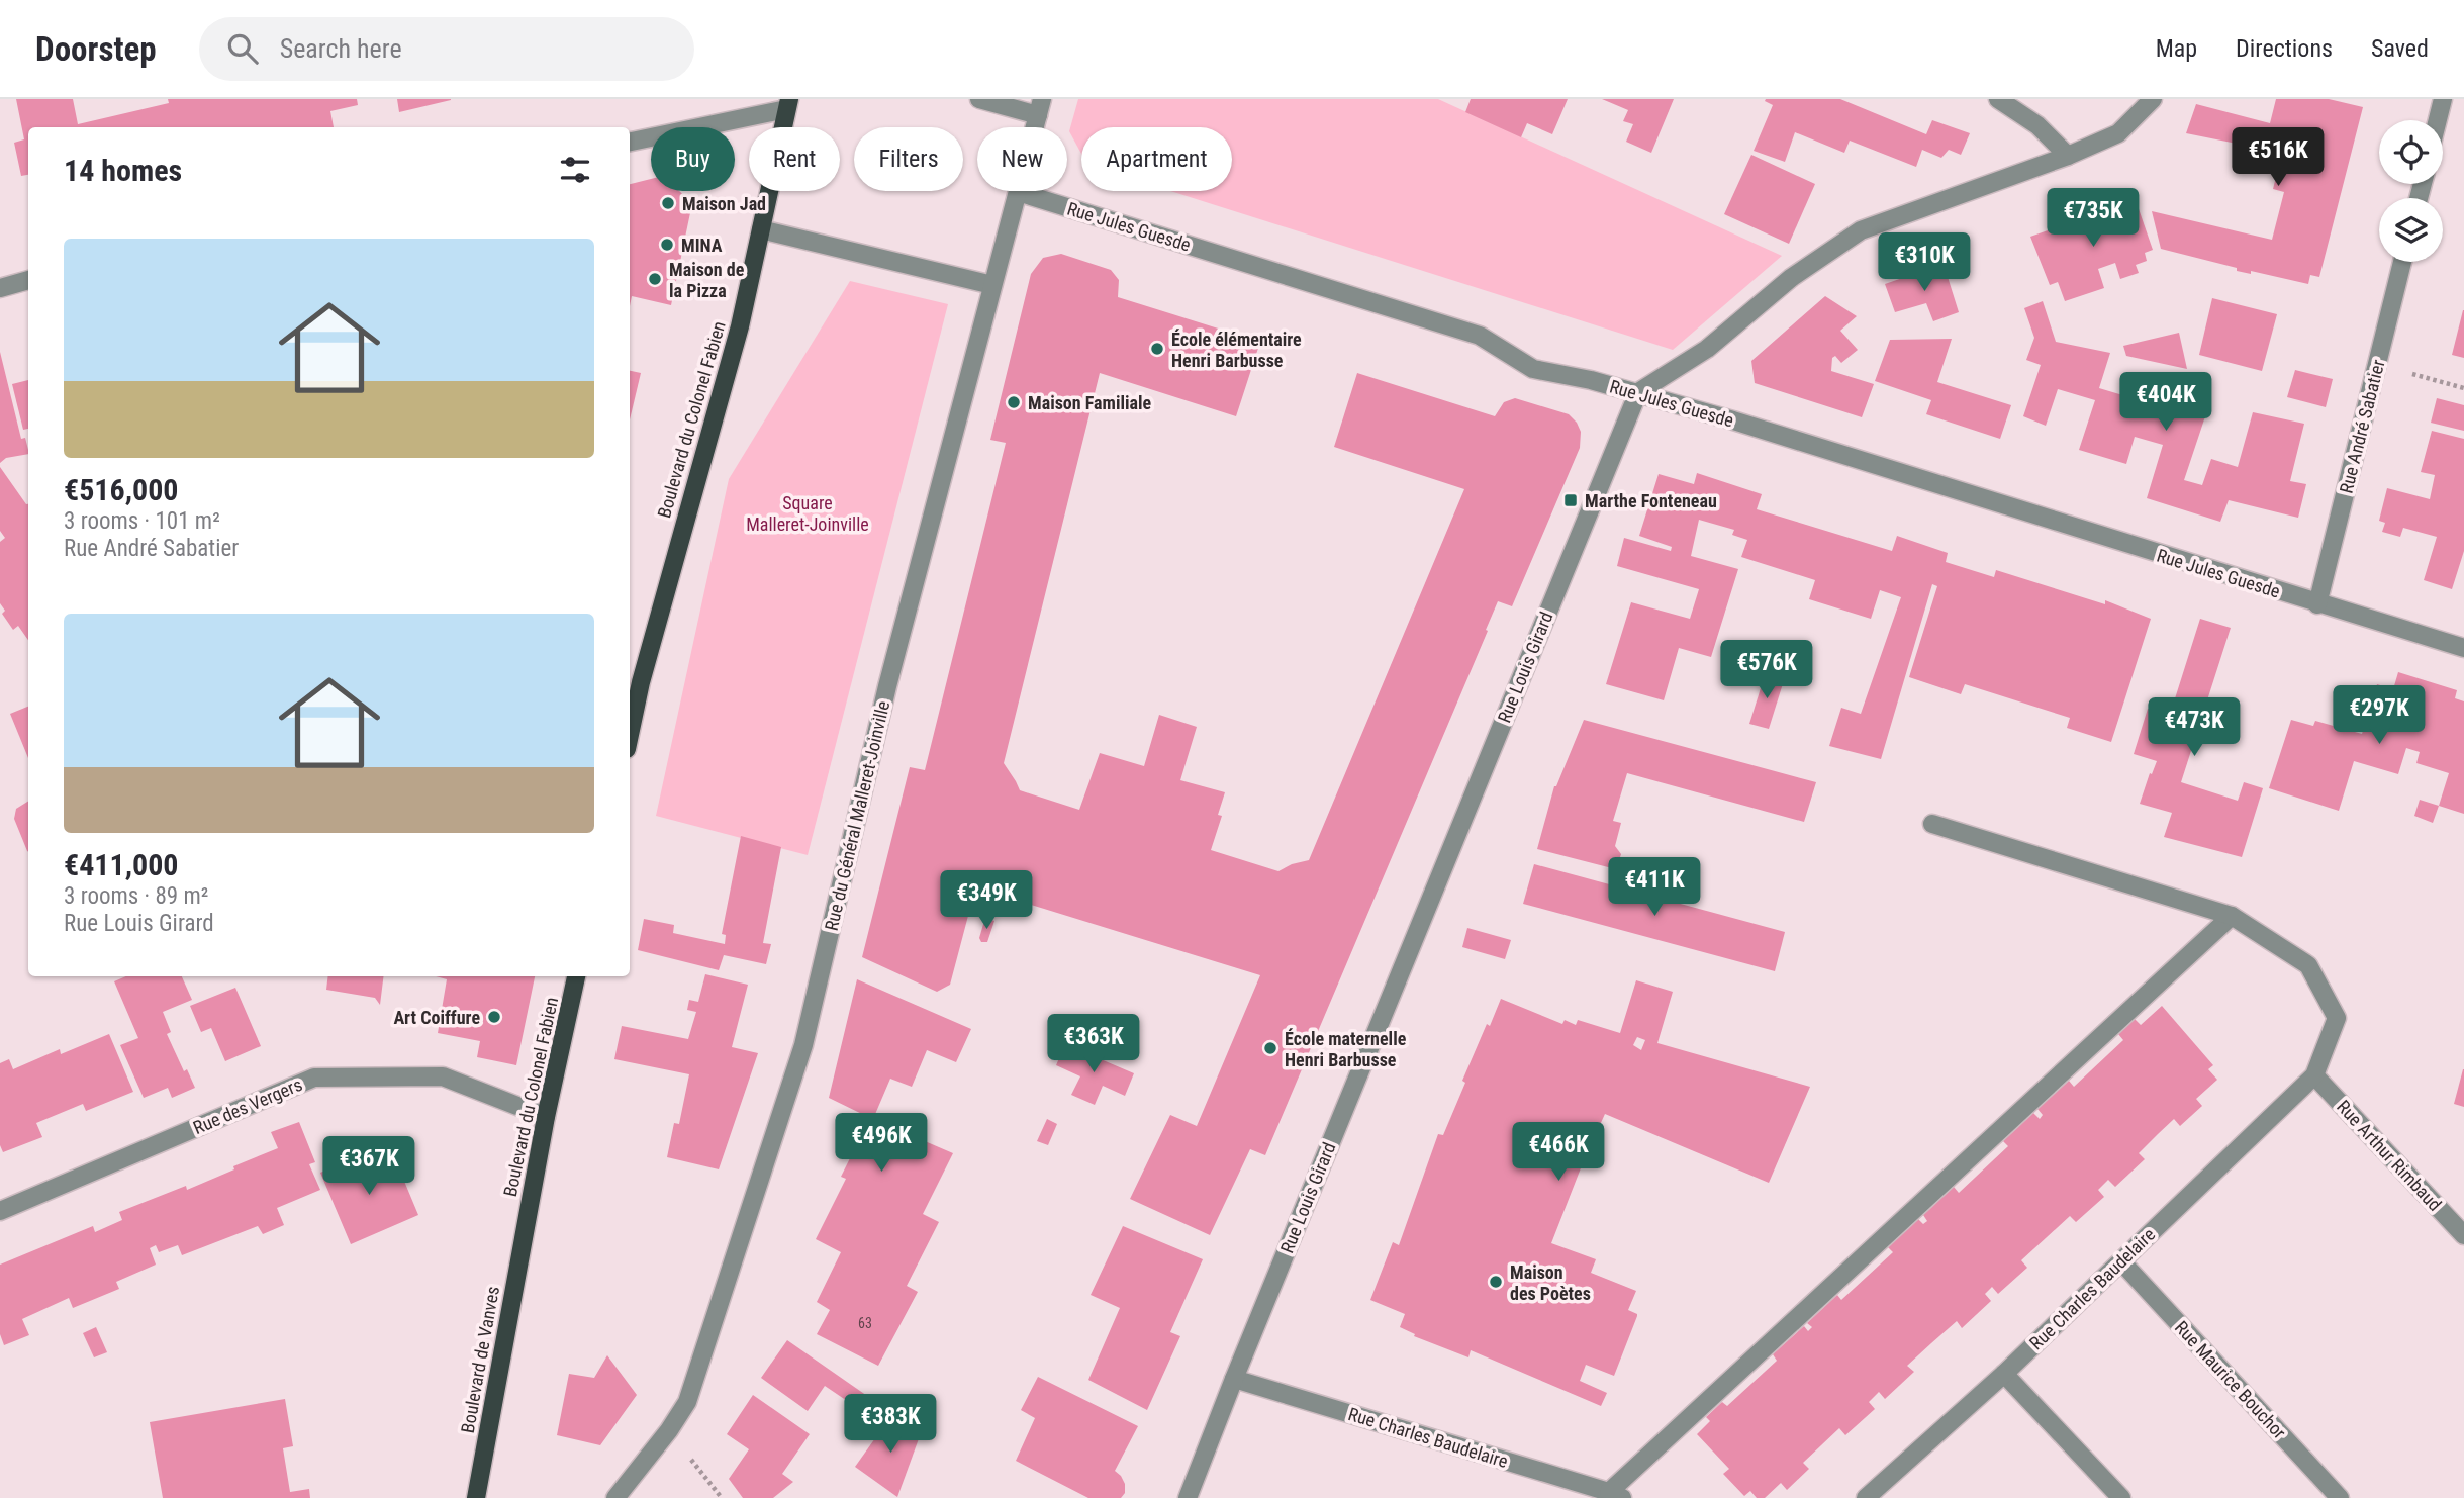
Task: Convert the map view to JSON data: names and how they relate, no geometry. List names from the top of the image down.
{
  "streets": {
    "main road": ["Boulevard du Colonel Fabien", "Boulevard de Vanves"],
    "street": [
      "Rue Jules Guesde",
      "Rue André Sabatier",
      "Rue Louis Girard",
      "Rue du Général Malleret-Joinville",
      "Rue des Vergers",
      "Rue Arthur Rimbaud",
      "Rue Charles Baudelaire",
      "Rue Maurice Bouchor"
    ]
  },
  "crossings": [
    ["Rue Jules Guesde", "Rue André Sabatier"],
    ["Rue Jules Guesde", "Rue Louis Girard"],
    ["Rue Jules Guesde", "Rue du Général Malleret-Joinville"],
    ["Boulevard du Colonel Fabien", "Rue des Vergers"],
    ["Boulevard du Colonel Fabien", "Boulevard de Vanves"],
    ["Rue Louis Girard", "Rue Charles Baudelaire"],
    ["Rue Arthur Rimbaud", "Rue Charles Baudelaire"],
    ["Rue Charles Baudelaire", "Rue Maurice Bouchor"]
  ],
  "parks": ["Square Malleret-Joinville"],
  "places": {
    "other": [
      "Maison Jad",
      "MINA",
      "Maison de la Pizza",
      "École élémentaire Henri Barbusse",
      "Maison Familiale",
      "Art Coiffure",
      "École maternelle Henri Barbusse",
      "Maison des Poètes"
    ],
    "transit": ["Marthe Fonteneau"]
  },
  "house_numbers": ["63"],
  "page": {
    "header": "Doorstep",
    "search": "Search here",
    "nav": ["Map", "Directions", "Saved"],
    "price": [
      "€516K",
      "€735K",
      "€310K",
      "€404K",
      "€576K",
      "€297K",
      "€473K",
      "€411K",
      "€349K",
      "€363K",
      "€496K",
      "€466K",
      "€367K",
      "€383K"
    ],
    "chip": [
      "Buy",
      "Rent",
      "Filters",
      "New",
      "Apartment"
    ],
    "heading": "14 homes",
    "list": [
      {
        "name": "€516,000",
        "note": "3 rooms · 101 m² · Rue André Sabatier"
      },
      {
        "name": "€411,000",
        "note": "3 rooms · 89 m² · Rue Louis Girard"
      }
    ]
  }
}
